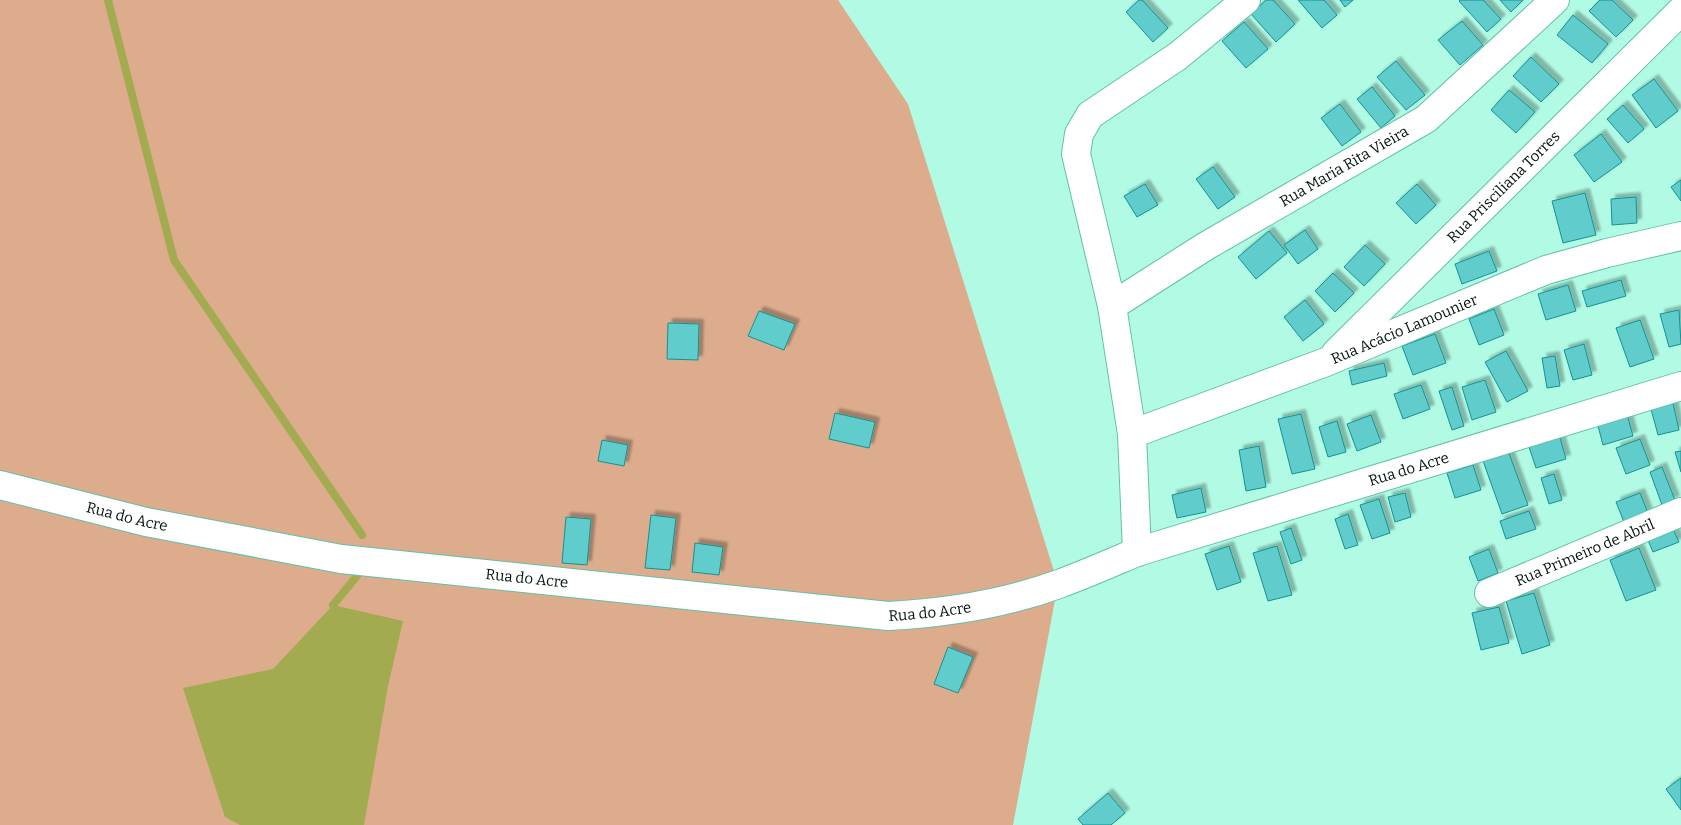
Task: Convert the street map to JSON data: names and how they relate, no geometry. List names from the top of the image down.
{
  "streets": {
    "street": [
      "Rua Maria Rita Vieira",
      "Rua Prisciliana Torres",
      "Rua Acácio Lamounier",
      "Rua do Acre",
      "Rua Primeiro de Abril"
    ]
  },
  "crossings": [
    ["Rua Prisciliana Torres", "Rua Acácio Lamounier"]
  ]
}
